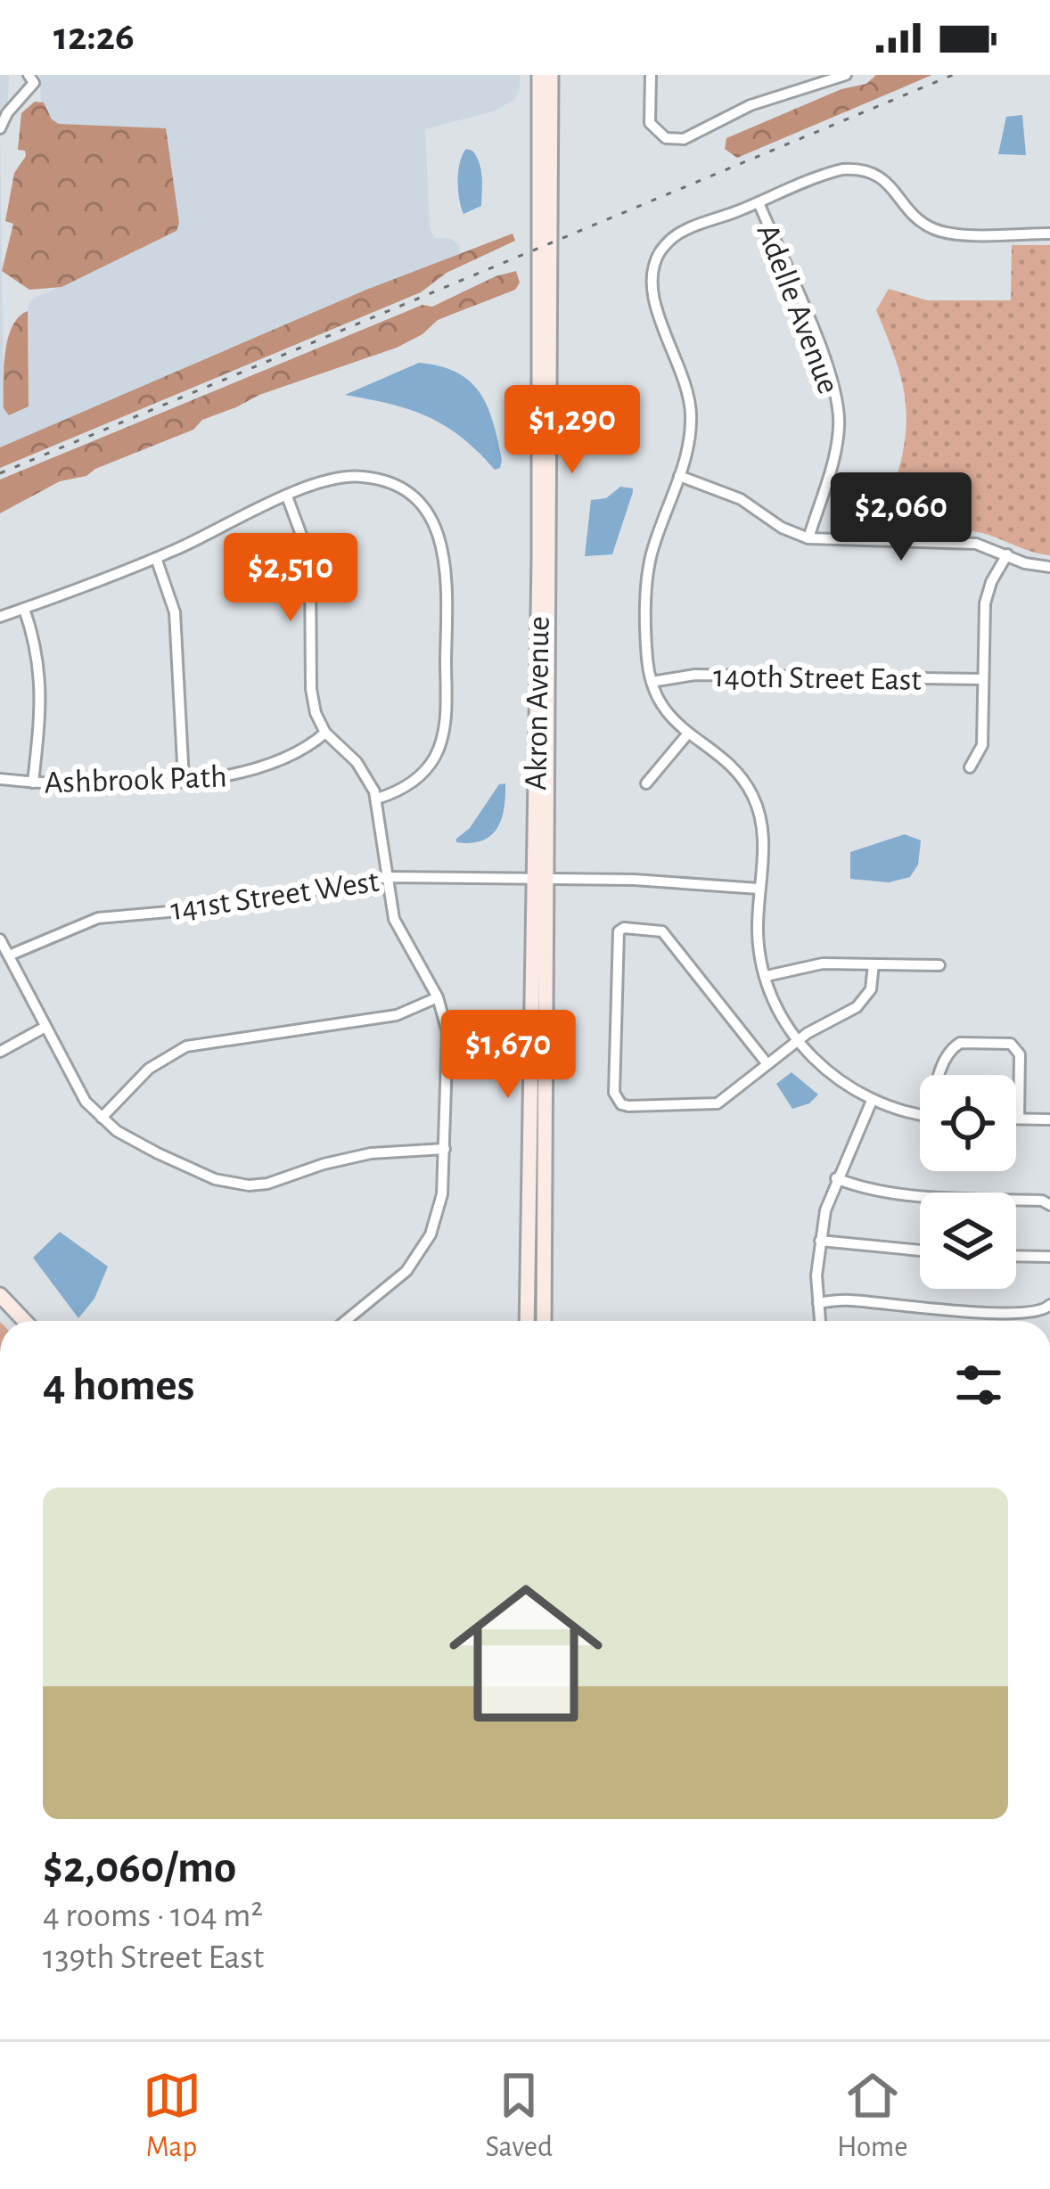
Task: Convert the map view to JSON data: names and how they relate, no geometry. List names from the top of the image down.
{
  "streets": {
    "street": [
      "Adelle Avenue",
      "140th Street East",
      "Akron Avenue",
      "Ashbrook Path",
      "141st Street West"
    ]
  },
  "crossings": [
    ["Akron Avenue", "141st Street West"]
  ],
  "page": {
    "status": "12:26",
    "price": [
      "$1,290",
      "$2,060",
      "$2,510",
      "$1,670"
    ],
    "heading": "4 homes",
    "list": [
      {
        "name": "$2,060/mo",
        "note": "4 rooms · 104 m² · 139th Street East"
      }
    ],
    "tabs": ["Map", "Saved", "Home"]
  }
}
